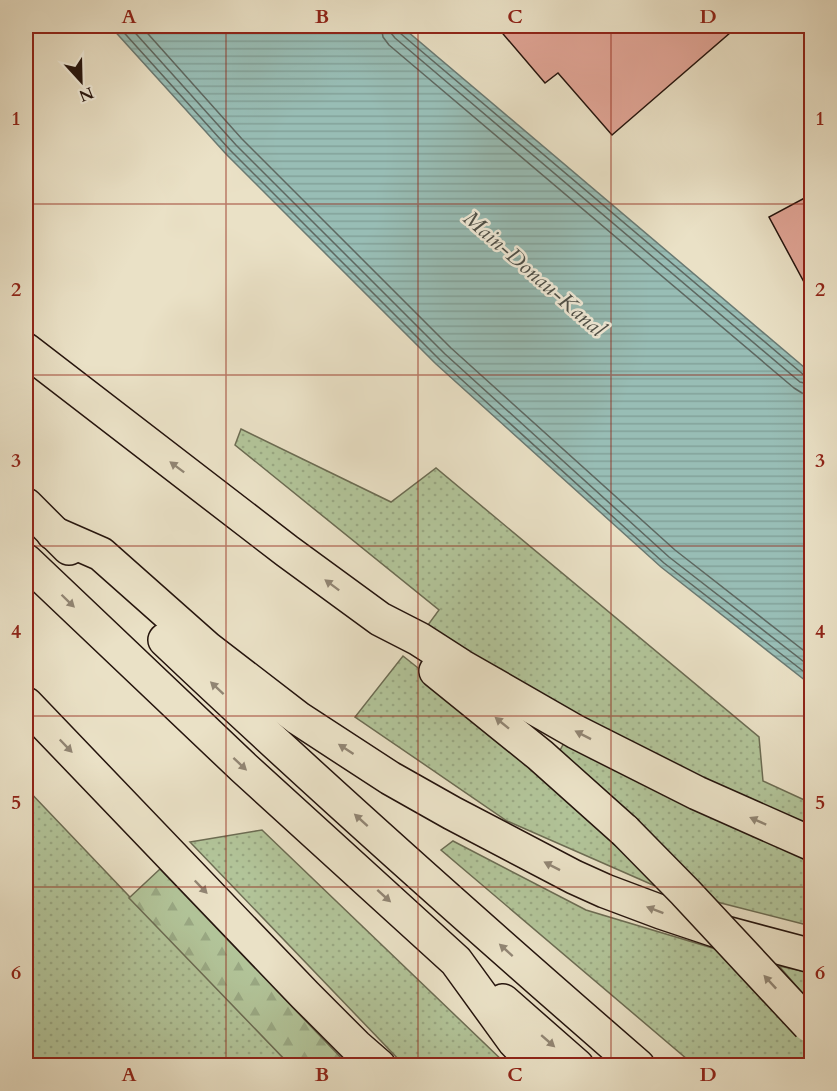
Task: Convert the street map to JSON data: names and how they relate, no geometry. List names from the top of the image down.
{
  "water": ["Main-Donau-Kanal"],
  "north": "bottom",
  "grid": {
    "columns": [
      "A",
      "B",
      "C",
      "D"
    ],
    "rows": [
      "1",
      "2",
      "3",
      "4",
      "5",
      "6"
    ]
  }
}
